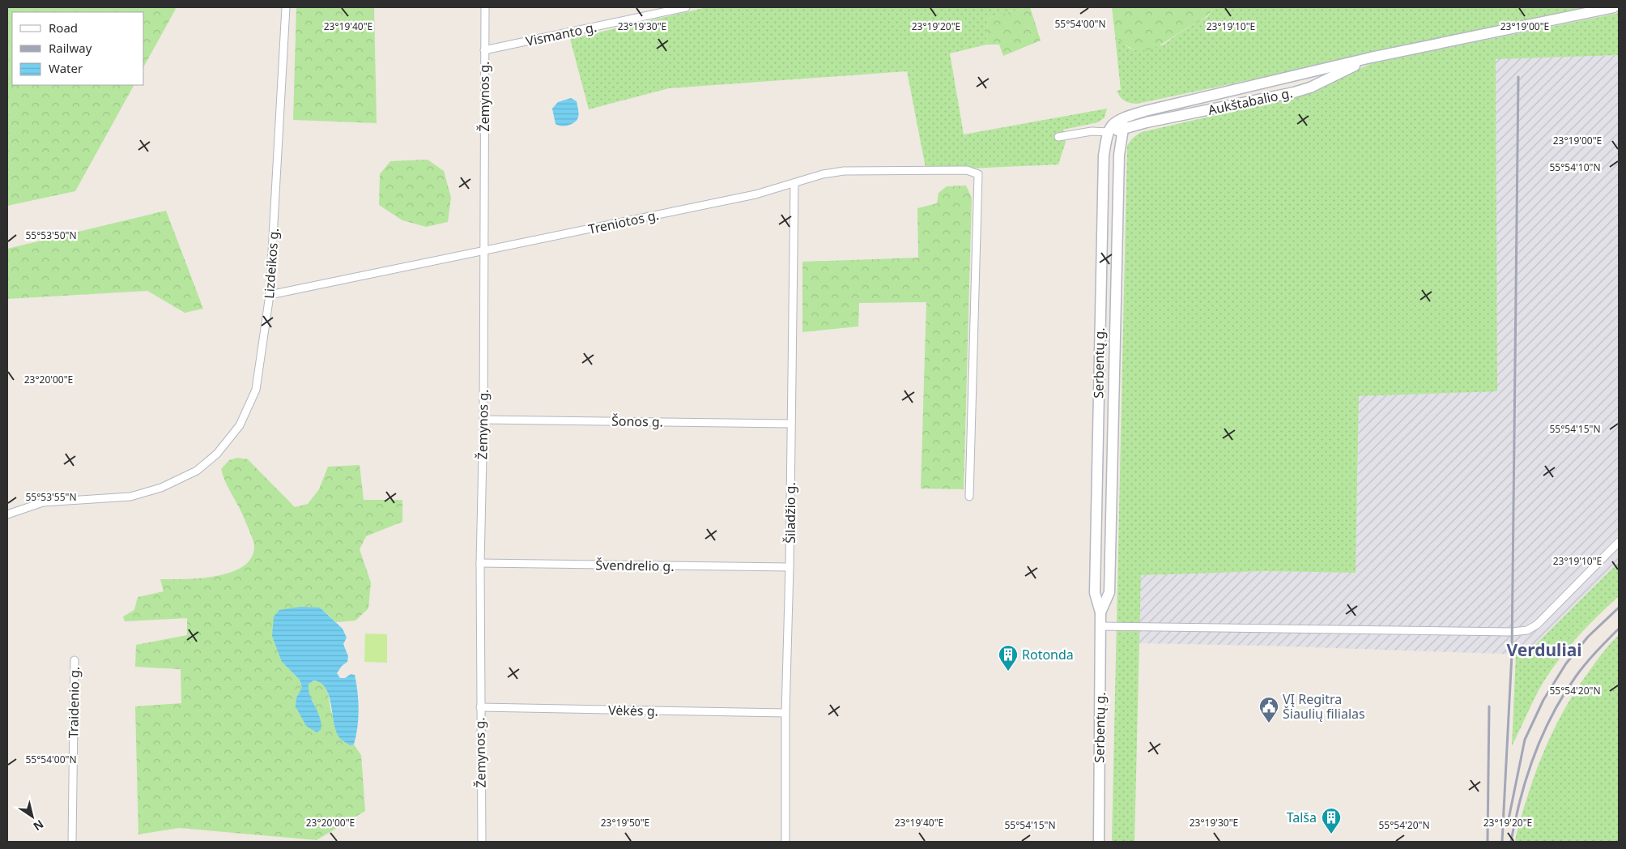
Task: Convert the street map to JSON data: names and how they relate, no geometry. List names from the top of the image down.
{
  "streets": {
    "main road": ["Aukštabalio g.", "Serbentų g."],
    "street": [
      "Vismanto g.",
      "Žemynos g.",
      "Treniotos g.",
      "Lizdeikos g.",
      "Šonos g.",
      "Šiladžio g.",
      "Švendrelio g.",
      "Traidenio g.",
      "Vėkės g."
    ]
  },
  "crossings": [
    ["Vismanto g.", "Žemynos g."],
    ["Žemynos g.", "Treniotos g."],
    ["Žemynos g.", "Šonos g."],
    ["Žemynos g.", "Švendrelio g."],
    ["Žemynos g.", "Vėkės g."],
    ["Aukštabalio g.", "Serbentų g."],
    ["Treniotos g.", "Lizdeikos g."],
    ["Treniotos g.", "Šiladžio g."],
    ["Šonos g.", "Šiladžio g."],
    ["Šiladžio g.", "Švendrelio g."],
    ["Šiladžio g.", "Vėkės g."]
  ],
  "districts": ["Verduliai"],
  "places": {
    "building": ["Rotonda", "Talša"],
    "public building": ["VĮ Regitra Šiaulių filialas"]
  },
  "legend": ["Road", "Railway", "Water"],
  "north": "bottom right",
  "coordinates": [
    "55°54'00\"N",
    "23°19'40\"E",
    "23°19'30\"E",
    "23°19'20\"E",
    "23°19'10\"E",
    "23°19'00\"E",
    "55°54'10\"N",
    "55°53'50\"N",
    "23°20'00\"E",
    "55°54'15\"N",
    "55°53'55\"N",
    "55°54'20\"N",
    "23°19'50\"E"
  ]
}
